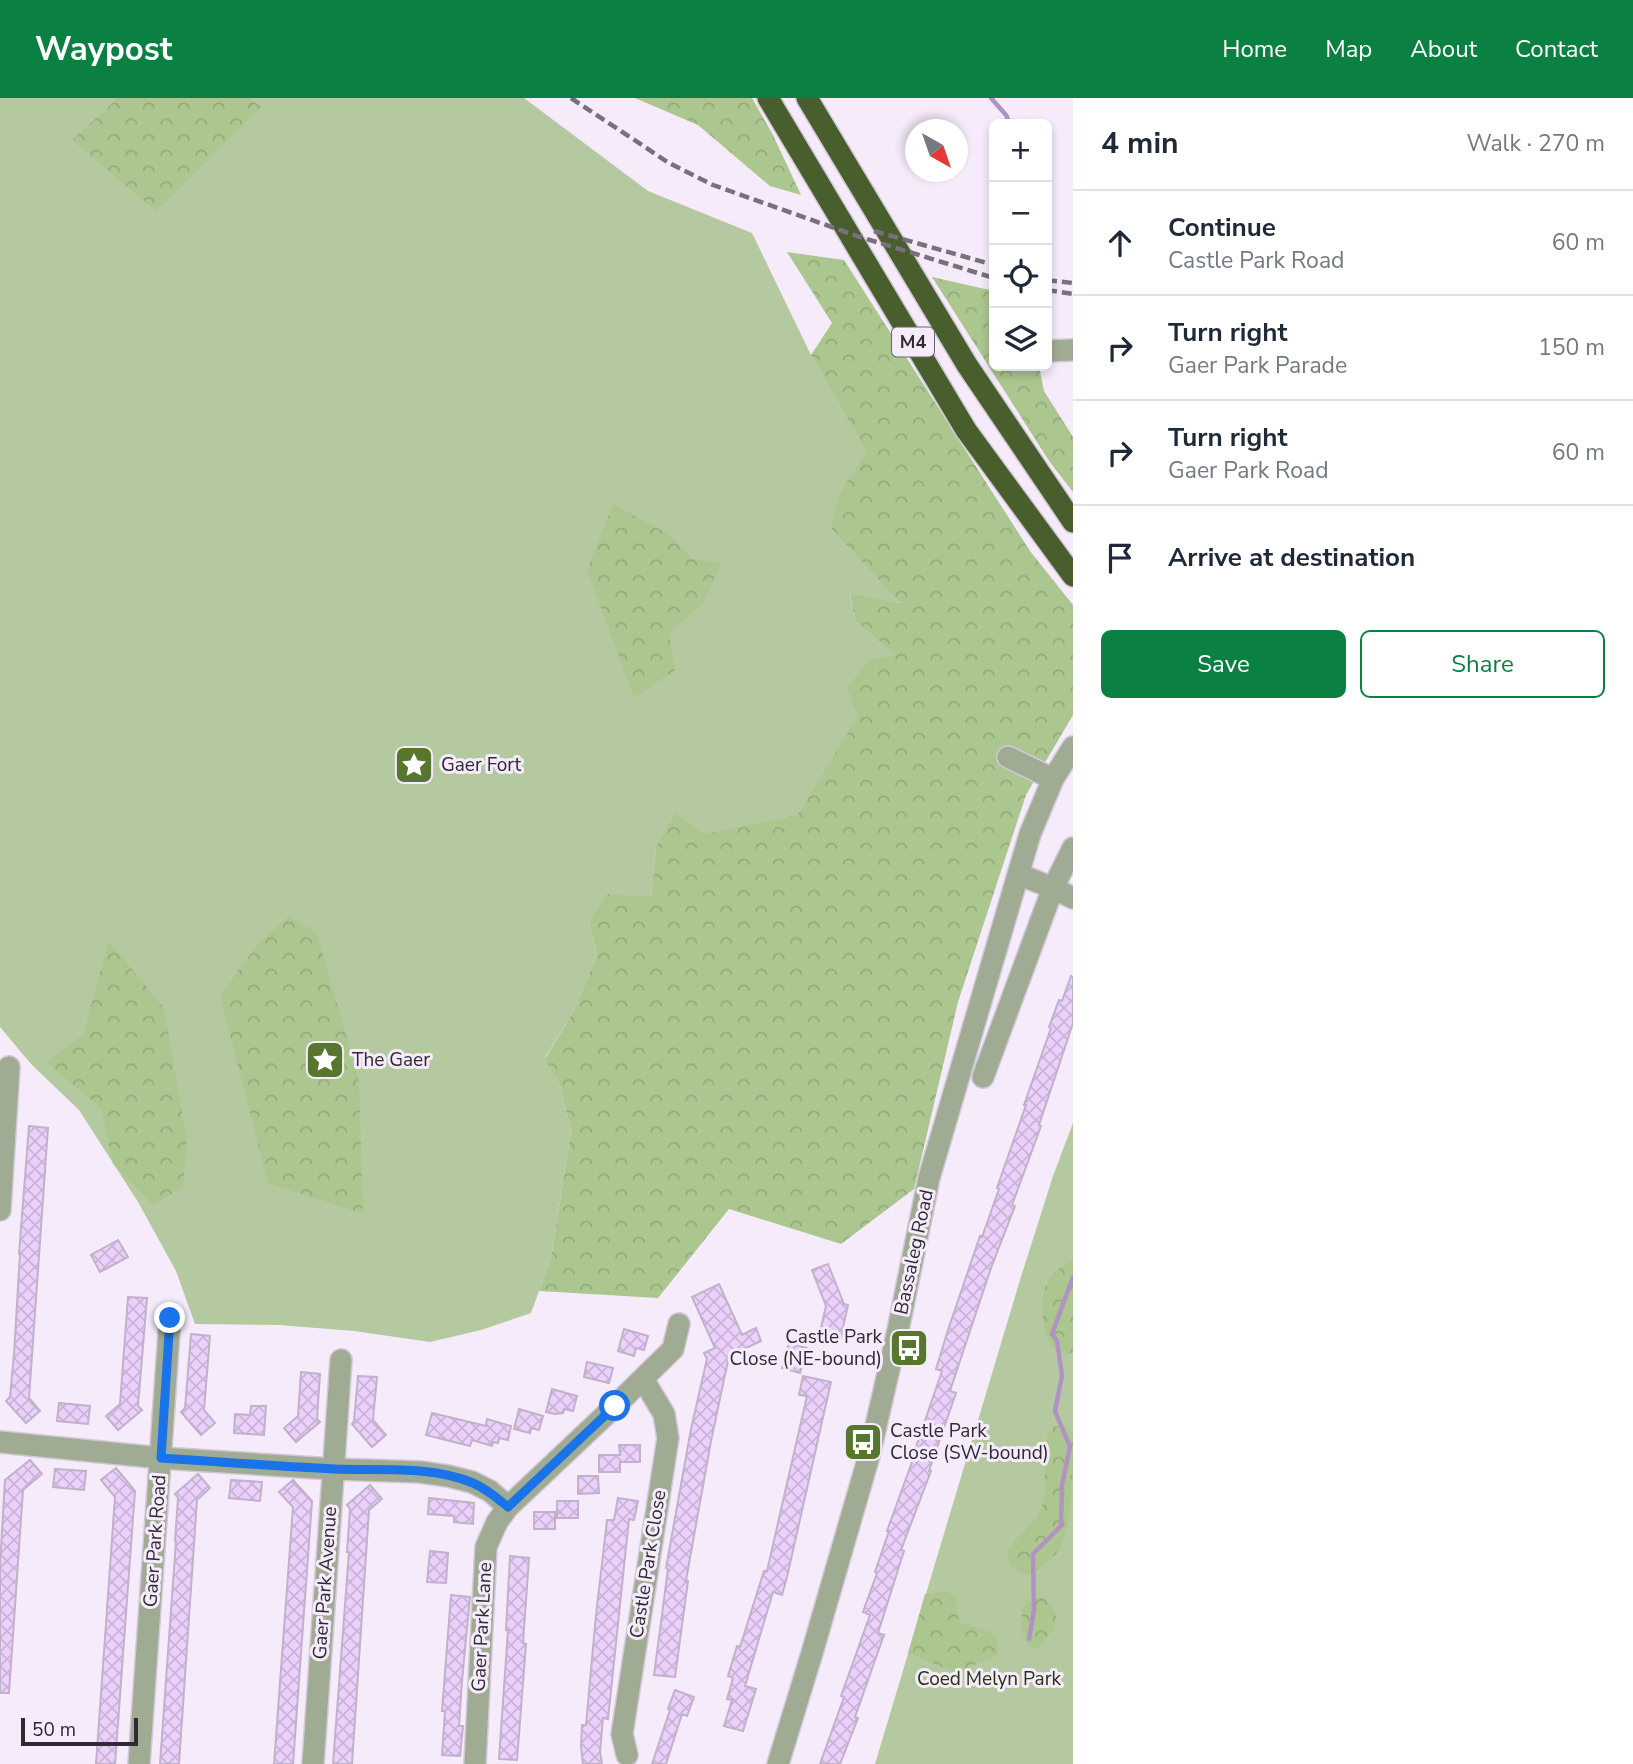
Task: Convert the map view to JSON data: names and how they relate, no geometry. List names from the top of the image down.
{
  "streets": {
    "highway": ["M4"],
    "street": [
      "Bassaleg Road",
      "Gaer Park Road",
      "Castle Park Close",
      "Gaer Park Avenue",
      "Gaer Park Lane"
    ]
  },
  "crossings": [
    ["Castle Park Close", "Gaer Park Lane"]
  ],
  "parks": ["Coed Melyn Park"],
  "places": {
    "place": ["Gaer Fort", "The Gaer"],
    "bus stop": ["Castle Park Close (NE-bound)", "Castle Park Close (SW-bound)"]
  },
  "scale_bar": "50 m",
  "north": "bottom right",
  "page": {
    "header": "Waypost",
    "nav": [
      "Home",
      "Map",
      "About",
      "Contact"
    ],
    "heading": ["4 min", "Walk · 270 m"],
    "map_buttons": ["+", "−"],
    "list": [
      ["Continue", "Castle Park Road", "60 m"],
      ["Turn right", "Gaer Park Parade", "150 m"],
      ["Turn right", "Gaer Park Road", "60 m"],
      "Arrive at destination"
    ],
    "buttons": ["Save", "Share"],
    "scale": "50 m"
  }
}
